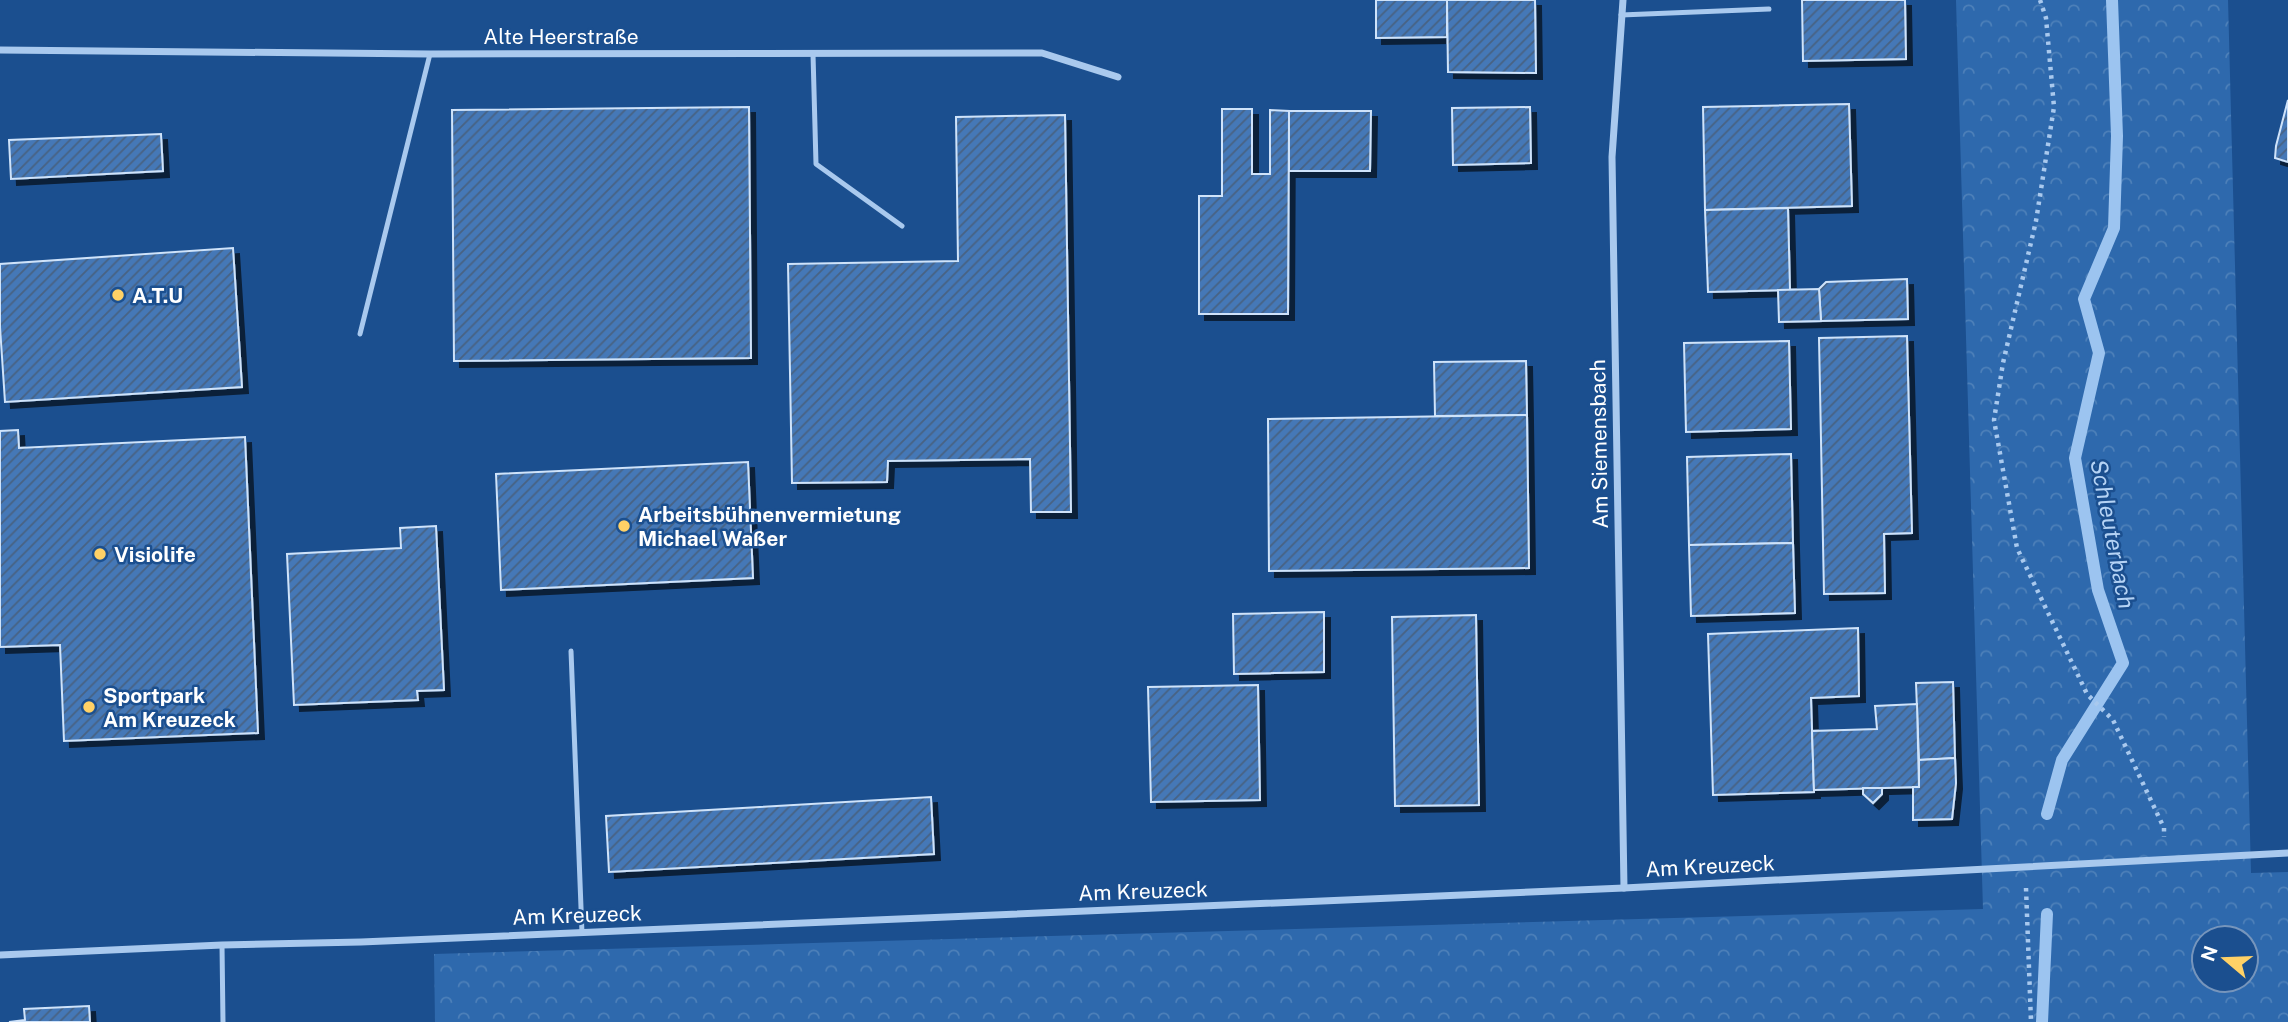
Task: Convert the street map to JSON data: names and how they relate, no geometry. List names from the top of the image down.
{
  "streets": {
    "street": ["Alte Heerstraße", "Am Siemensbach", "Am Kreuzeck"]
  },
  "crossings": [
    ["Am Siemensbach", "Am Kreuzeck"]
  ],
  "water": ["Schleuterbach"],
  "places": [
    "A.T.U",
    "Arbeitsbühnenvermietung Michael Waßer",
    "Visiolife",
    "Sportpark Am Kreuzeck"
  ],
  "north": "left"
}
